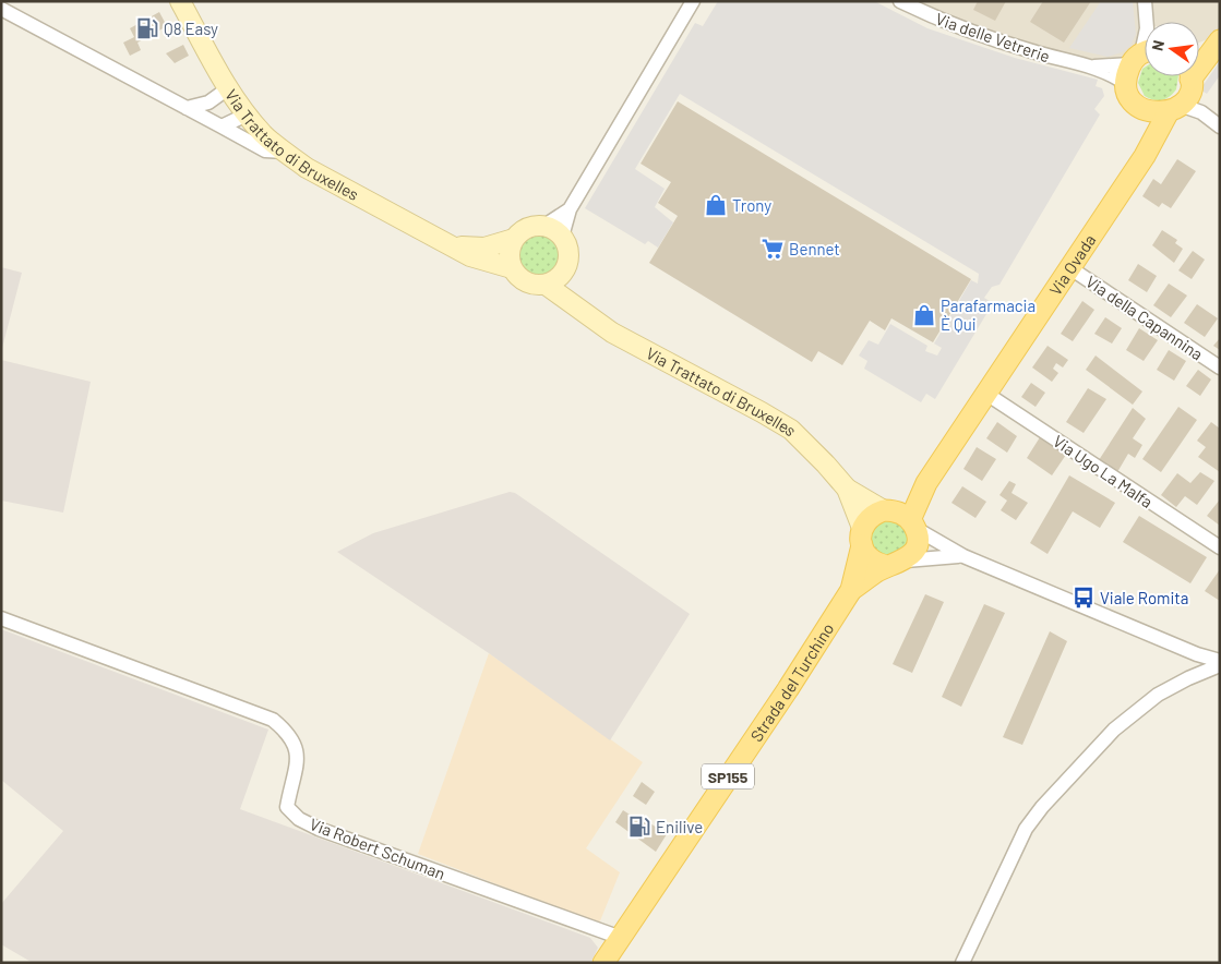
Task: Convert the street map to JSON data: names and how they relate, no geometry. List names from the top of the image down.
{
  "streets": {
    "main road": [
      "Via Trattato di Bruxelles",
      "Via Ovada",
      "Strada del Turchino",
      "SP155"
    ],
    "street": [
      "Via delle Vetrerie",
      "Via della Capannina",
      "Via Ugo La Malfa",
      "Via Robert Schuman"
    ]
  },
  "crossings": [
    ["Via Trattato di Bruxelles", "Via Ovada"],
    ["Via Trattato di Bruxelles", "Strada del Turchino"],
    ["Via Ovada", "Via della Capannina"],
    ["Via Ovada", "Via Ugo La Malfa"],
    ["Via Ovada", "Strada del Turchino"],
    ["Strada del Turchino", "Via Robert Schuman"]
  ],
  "places": {
    "fuel station": ["Q8 Easy", "Enilive"],
    "shop": ["Trony", "Parafarmacia È Qui"],
    "supermarket": ["Bennet"],
    "bus stop": ["Viale Romita"]
  },
  "north": "left"
}
